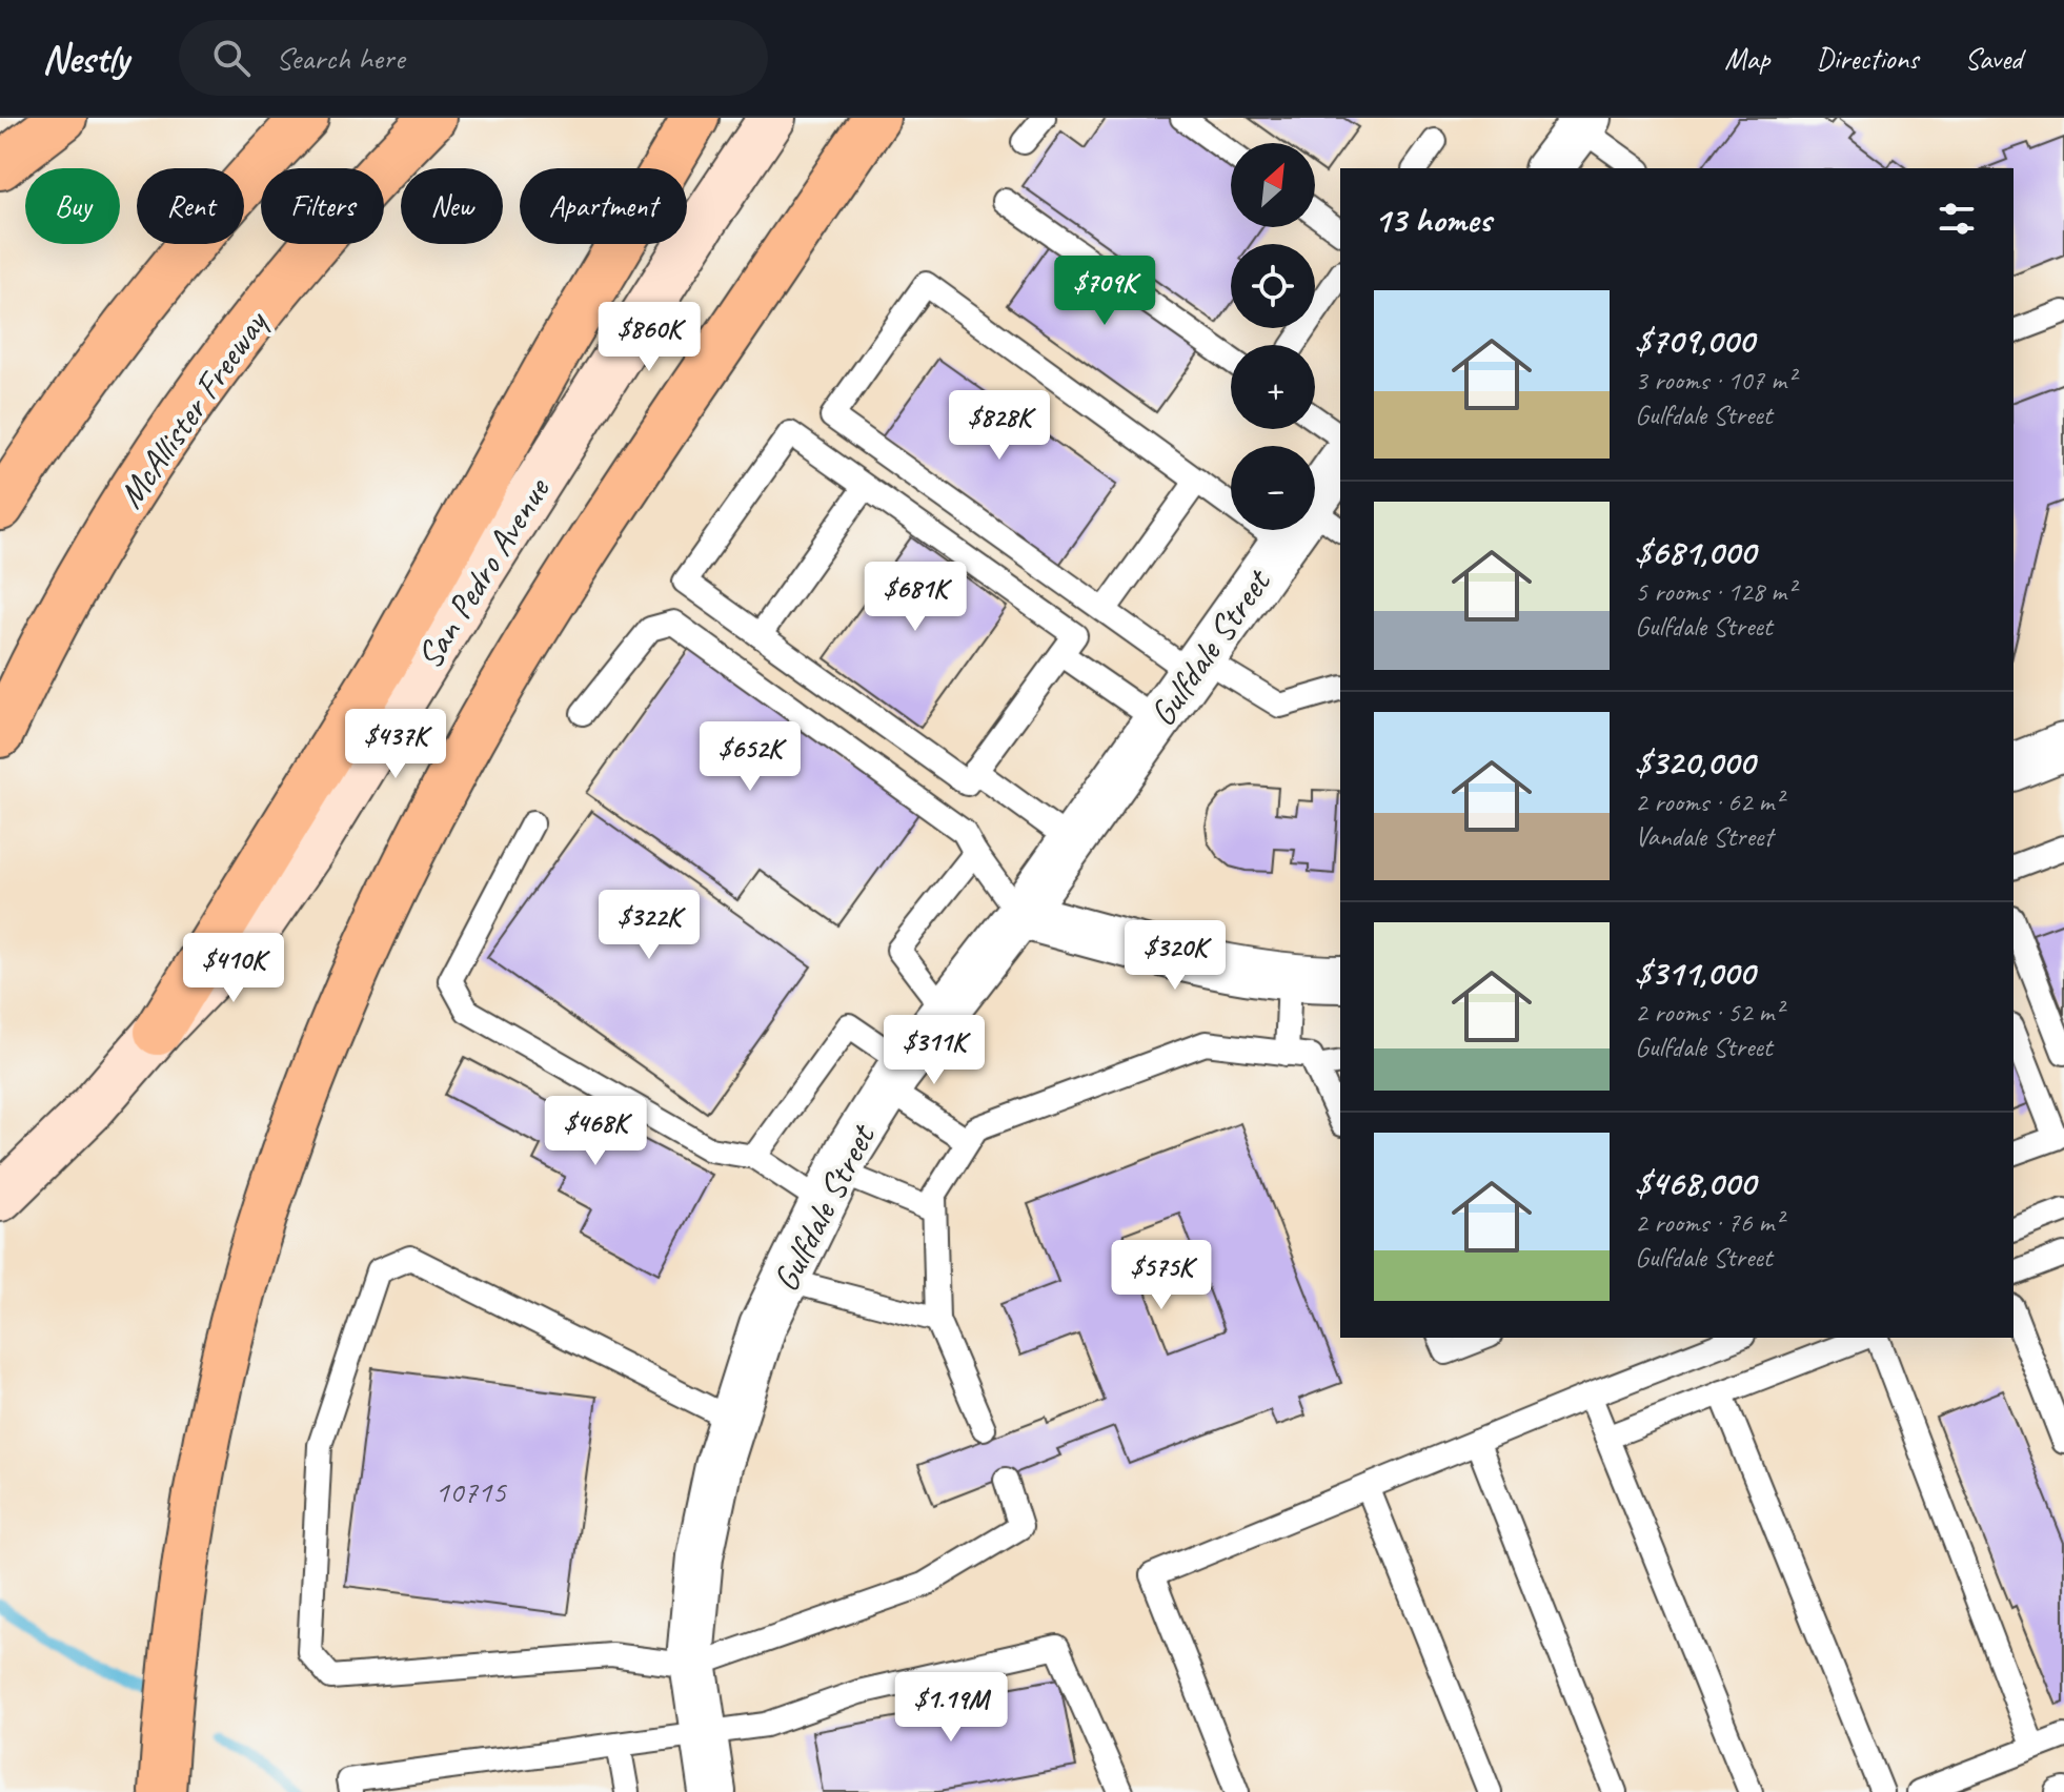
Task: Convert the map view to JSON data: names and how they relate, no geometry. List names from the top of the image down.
{
  "streets": {
    "highway": ["McAllister Freeway"],
    "main road": ["San Pedro Avenue"],
    "street": ["Gulfdale Street"]
  },
  "house_numbers": ["10715"],
  "north": "top right",
  "page": {
    "header": "Nestly",
    "search": "Search here",
    "nav": ["Map", "Directions", "Saved"],
    "map_buttons": ["+", "−"],
    "chip": [
      "Buy",
      "Rent",
      "Filters",
      "New",
      "Apartment"
    ],
    "heading": "13 homes",
    "price": [
      "$709K",
      "$860K",
      "$828K",
      "$681K",
      "$437K",
      "$652K",
      "$322K",
      "$320K",
      "$410K",
      "$311K",
      "$468K",
      "$575K",
      "$1.19M"
    ],
    "list": [
      {
        "name": "$709,000",
        "note": "3 rooms · 107 m² · Gulfdale Street"
      },
      {
        "name": "$681,000",
        "note": "5 rooms · 128 m² · Gulfdale Street"
      },
      {
        "name": "$320,000",
        "note": "2 rooms · 62 m² · Vandale Street"
      },
      {
        "name": "$311,000",
        "note": "2 rooms · 52 m² · Gulfdale Street"
      },
      {
        "name": "$468,000",
        "note": "2 rooms · 76 m² · Gulfdale Street"
      }
    ]
  }
}
